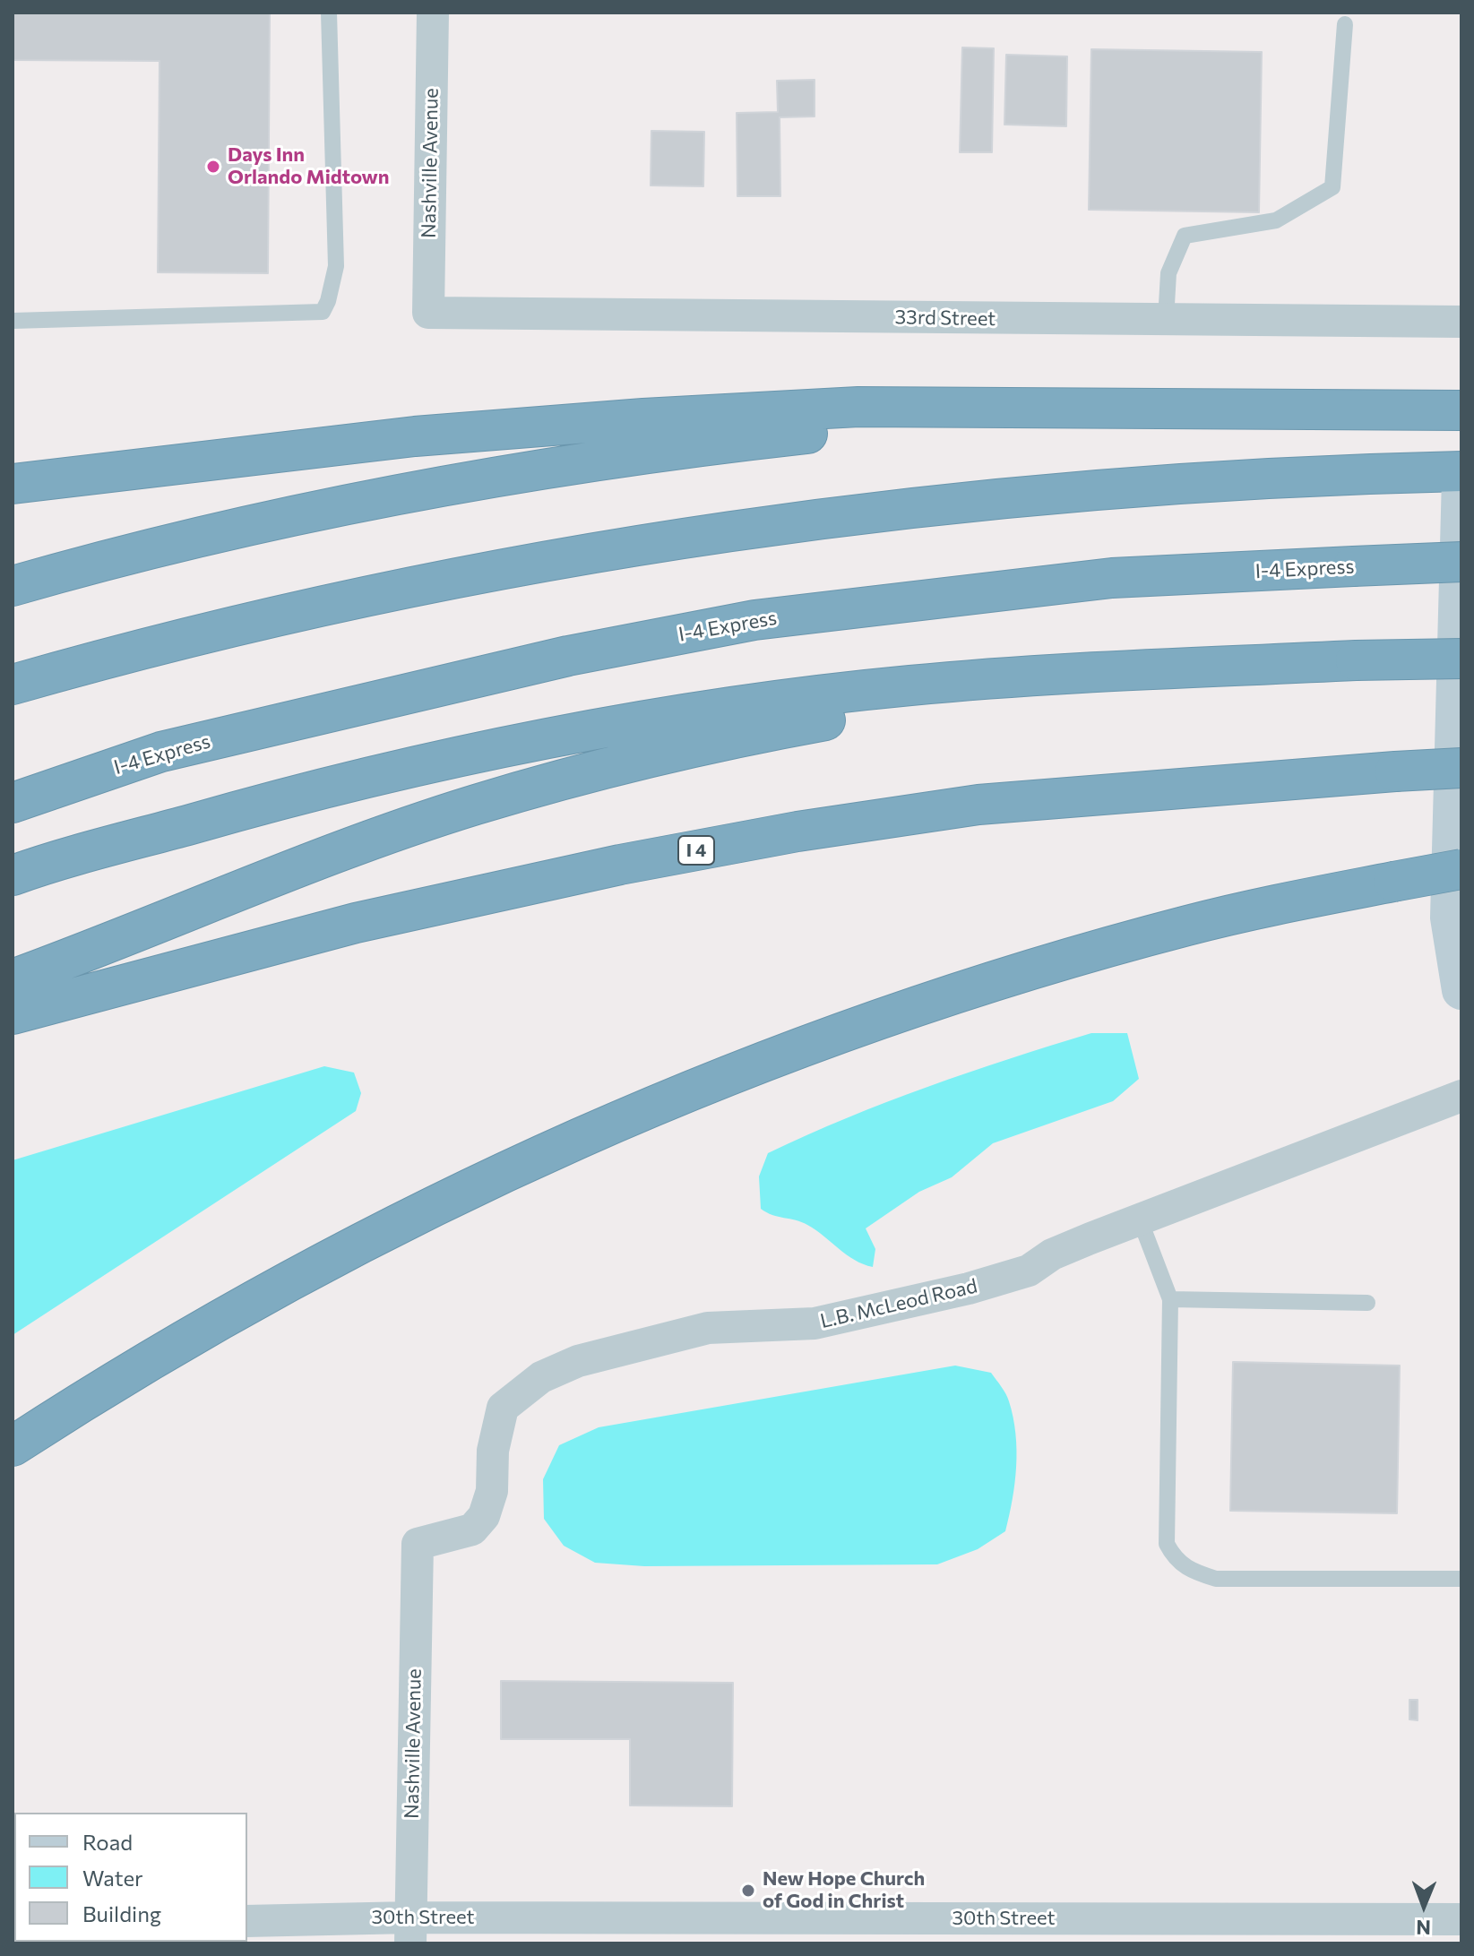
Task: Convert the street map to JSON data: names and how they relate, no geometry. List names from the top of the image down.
{
  "streets": {
    "highway": ["I-4 Express", "I 4"],
    "street": [
      "Nashville Avenue",
      "33rd Street",
      "L.B. McLeod Road",
      "30th Street"
    ]
  },
  "crossings": [
    ["Nashville Avenue", "33rd Street"],
    ["Nashville Avenue", "L.B. McLeod Road"],
    ["Nashville Avenue", "30th Street"]
  ],
  "places": ["Days Inn Orlando Midtown", "New Hope Church of God in Christ"],
  "legend": ["Road", "Water", "Building"],
  "north": "bottom"
}
